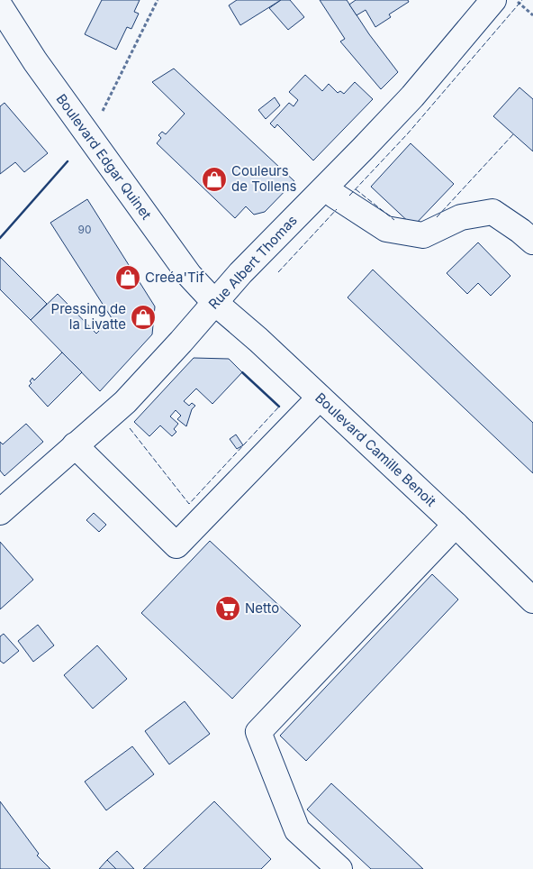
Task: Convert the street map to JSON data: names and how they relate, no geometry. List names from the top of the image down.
{
  "streets": {
    "street": ["Boulevard Edgar Quinet", "Rue Albert Thomas", "Boulevard Camille Benoit"]
  },
  "crossings": [
    ["Boulevard Edgar Quinet", "Rue Albert Thomas"],
    ["Boulevard Edgar Quinet", "Boulevard Camille Benoit"],
    ["Rue Albert Thomas", "Boulevard Camille Benoit"]
  ],
  "places": {
    "shop": ["Couleurs de Tollens", "Creéa'Tif", "Pressing de la Livatte"],
    "supermarket": ["Netto"]
  },
  "house_numbers": ["90"]
}
